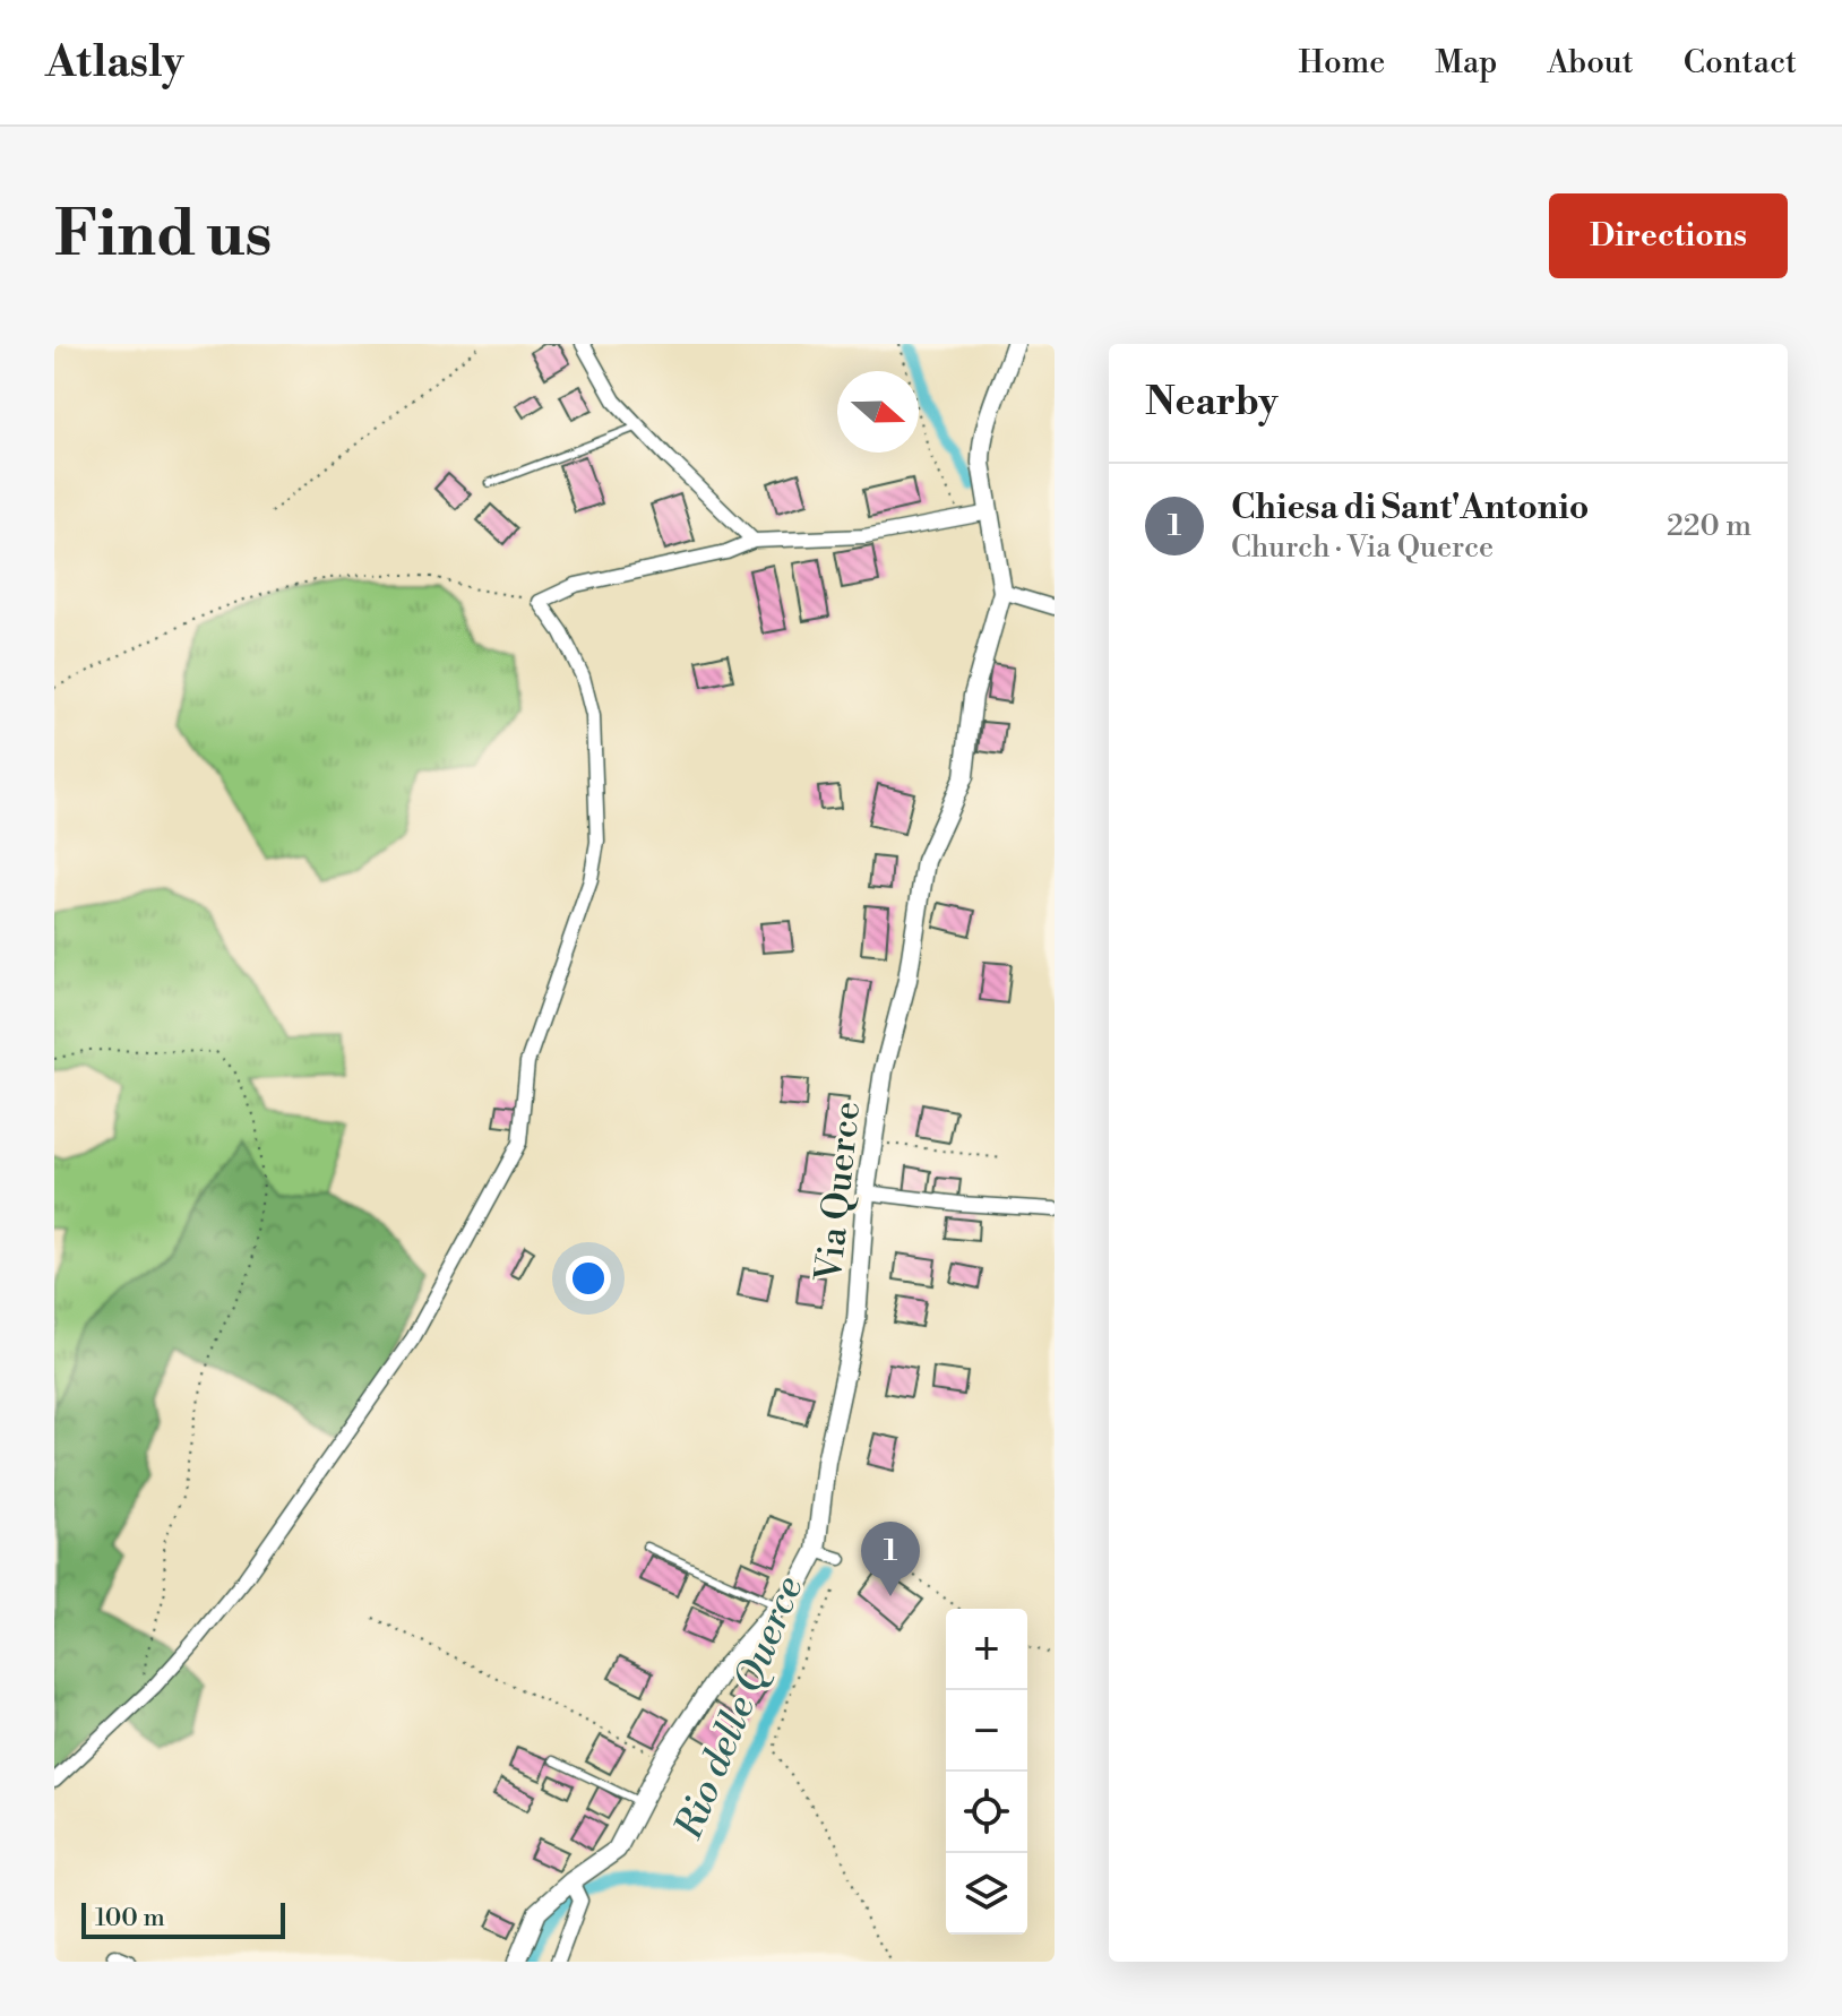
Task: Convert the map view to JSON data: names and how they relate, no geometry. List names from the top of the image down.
{
  "streets": {
    "street": ["Via Querce"]
  },
  "water": ["Rio delle Querce"],
  "scale_bar": "100 m",
  "north": "right",
  "page": {
    "header": "Atlasly",
    "nav": [
      "Home",
      "Map",
      "About",
      "Contact"
    ],
    "buttons": "Directions",
    "title": "Find us",
    "heading": "Nearby",
    "list": [
      {
        "mark": "1",
        "name": "Chiesa di Sant'Antonio",
        "note": "Church · Via Querce",
        "value": "220 m"
      }
    ],
    "pins": "1",
    "map_buttons": ["+", "−"],
    "scale": "100 m"
  }
}
